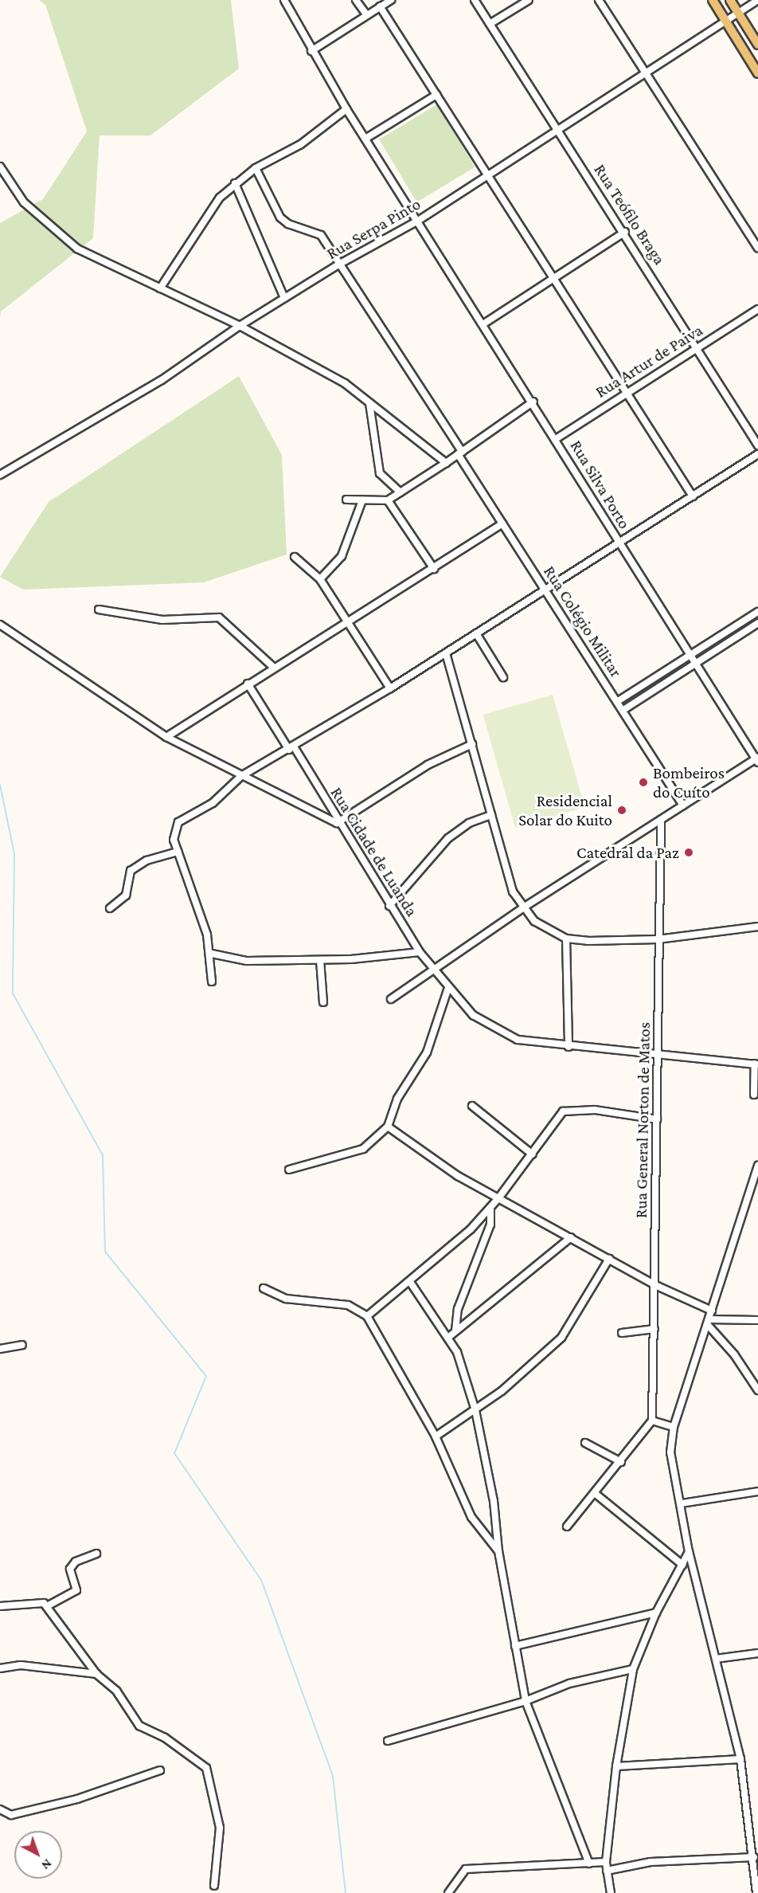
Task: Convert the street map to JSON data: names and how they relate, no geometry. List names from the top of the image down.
{
  "streets": {
    "street": [
      "Rua Teófilo Braga",
      "Rua Serpa Pinto",
      "Rua Artur de Paiva",
      "Rua Silva Porto",
      "Rua Colégio Militar",
      "Rua Cidade de Luanda",
      "Rua General Norton de Matos"
    ]
  },
  "crossings": [
    ["Rua Teófilo Braga", "Rua Serpa Pinto"],
    ["Rua Teófilo Braga", "Rua Artur de Paiva"],
    ["Rua Serpa Pinto", "Rua Silva Porto"],
    ["Rua Serpa Pinto", "Rua Colégio Militar"],
    ["Rua Artur de Paiva", "Rua Silva Porto"],
    ["Rua Cidade de Luanda", "Rua General Norton de Matos"]
  ],
  "places": ["Bombeiros do Cuíto", "Residencial Solar do Kuito", "Catedral da Paz"],
  "north": "bottom right"
}
